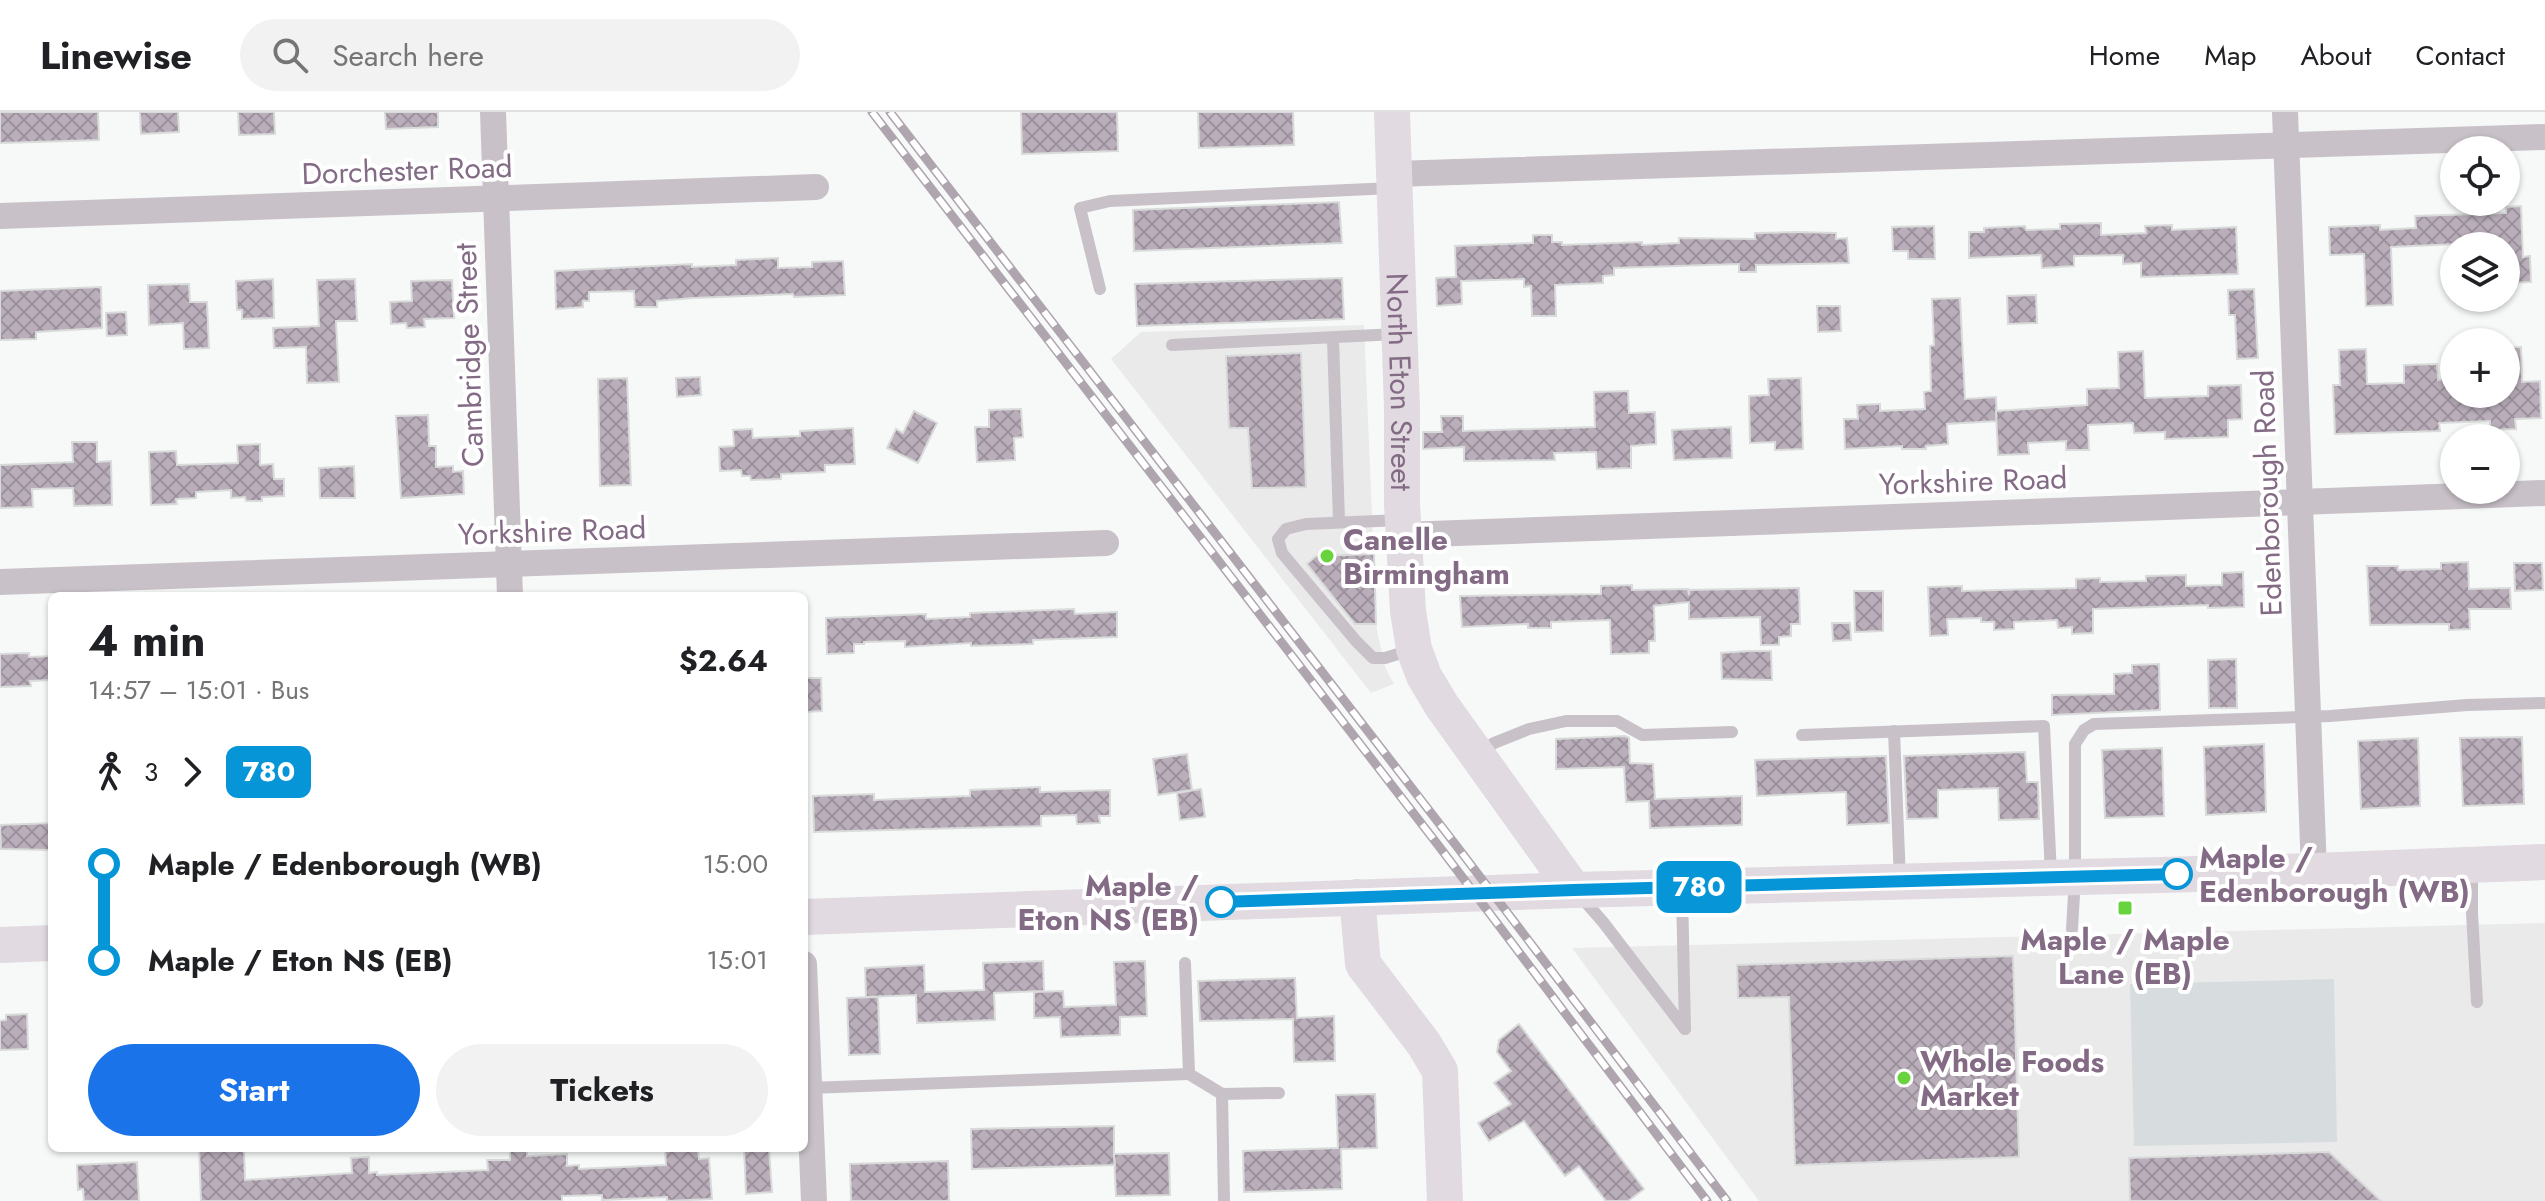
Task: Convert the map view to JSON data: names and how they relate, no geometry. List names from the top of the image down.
{
  "streets": {
    "main road": ["North Eton Street"],
    "street": [
      "Dorchester Road",
      "Cambridge Street",
      "Yorkshire Road",
      "Edenborough Road"
    ]
  },
  "crossings": [
    ["Dorchester Road", "Cambridge Street"],
    ["Cambridge Street", "Yorkshire Road"],
    ["North Eton Street", "Yorkshire Road"],
    ["Yorkshire Road", "Edenborough Road"]
  ],
  "places": {
    "other": [
      "Canelle Birmingham",
      "Maple / Edenborough (WB)",
      "Maple / Eton NS (EB)",
      "Whole Foods Market"
    ],
    "transit": ["Maple / Maple Lane (EB)"]
  },
  "lines": ["bus line 780"],
  "page": {
    "header": "Linewise",
    "search": "Search here",
    "nav": [
      "Home",
      "Map",
      "About",
      "Contact"
    ],
    "on_map": "780",
    "map_buttons": ["+", "−"],
    "heading": ["4 min", "14:57 – 15:01 · Bus", "$2.64"],
    "legs": ["3", "780"],
    "list": [
      {
        "name": "Maple / Edenborough (WB)",
        "value": "15:00"
      },
      {
        "name": "Maple / Eton NS (EB)",
        "value": "15:01"
      }
    ],
    "buttons": ["Start", "Tickets"]
  }
}
